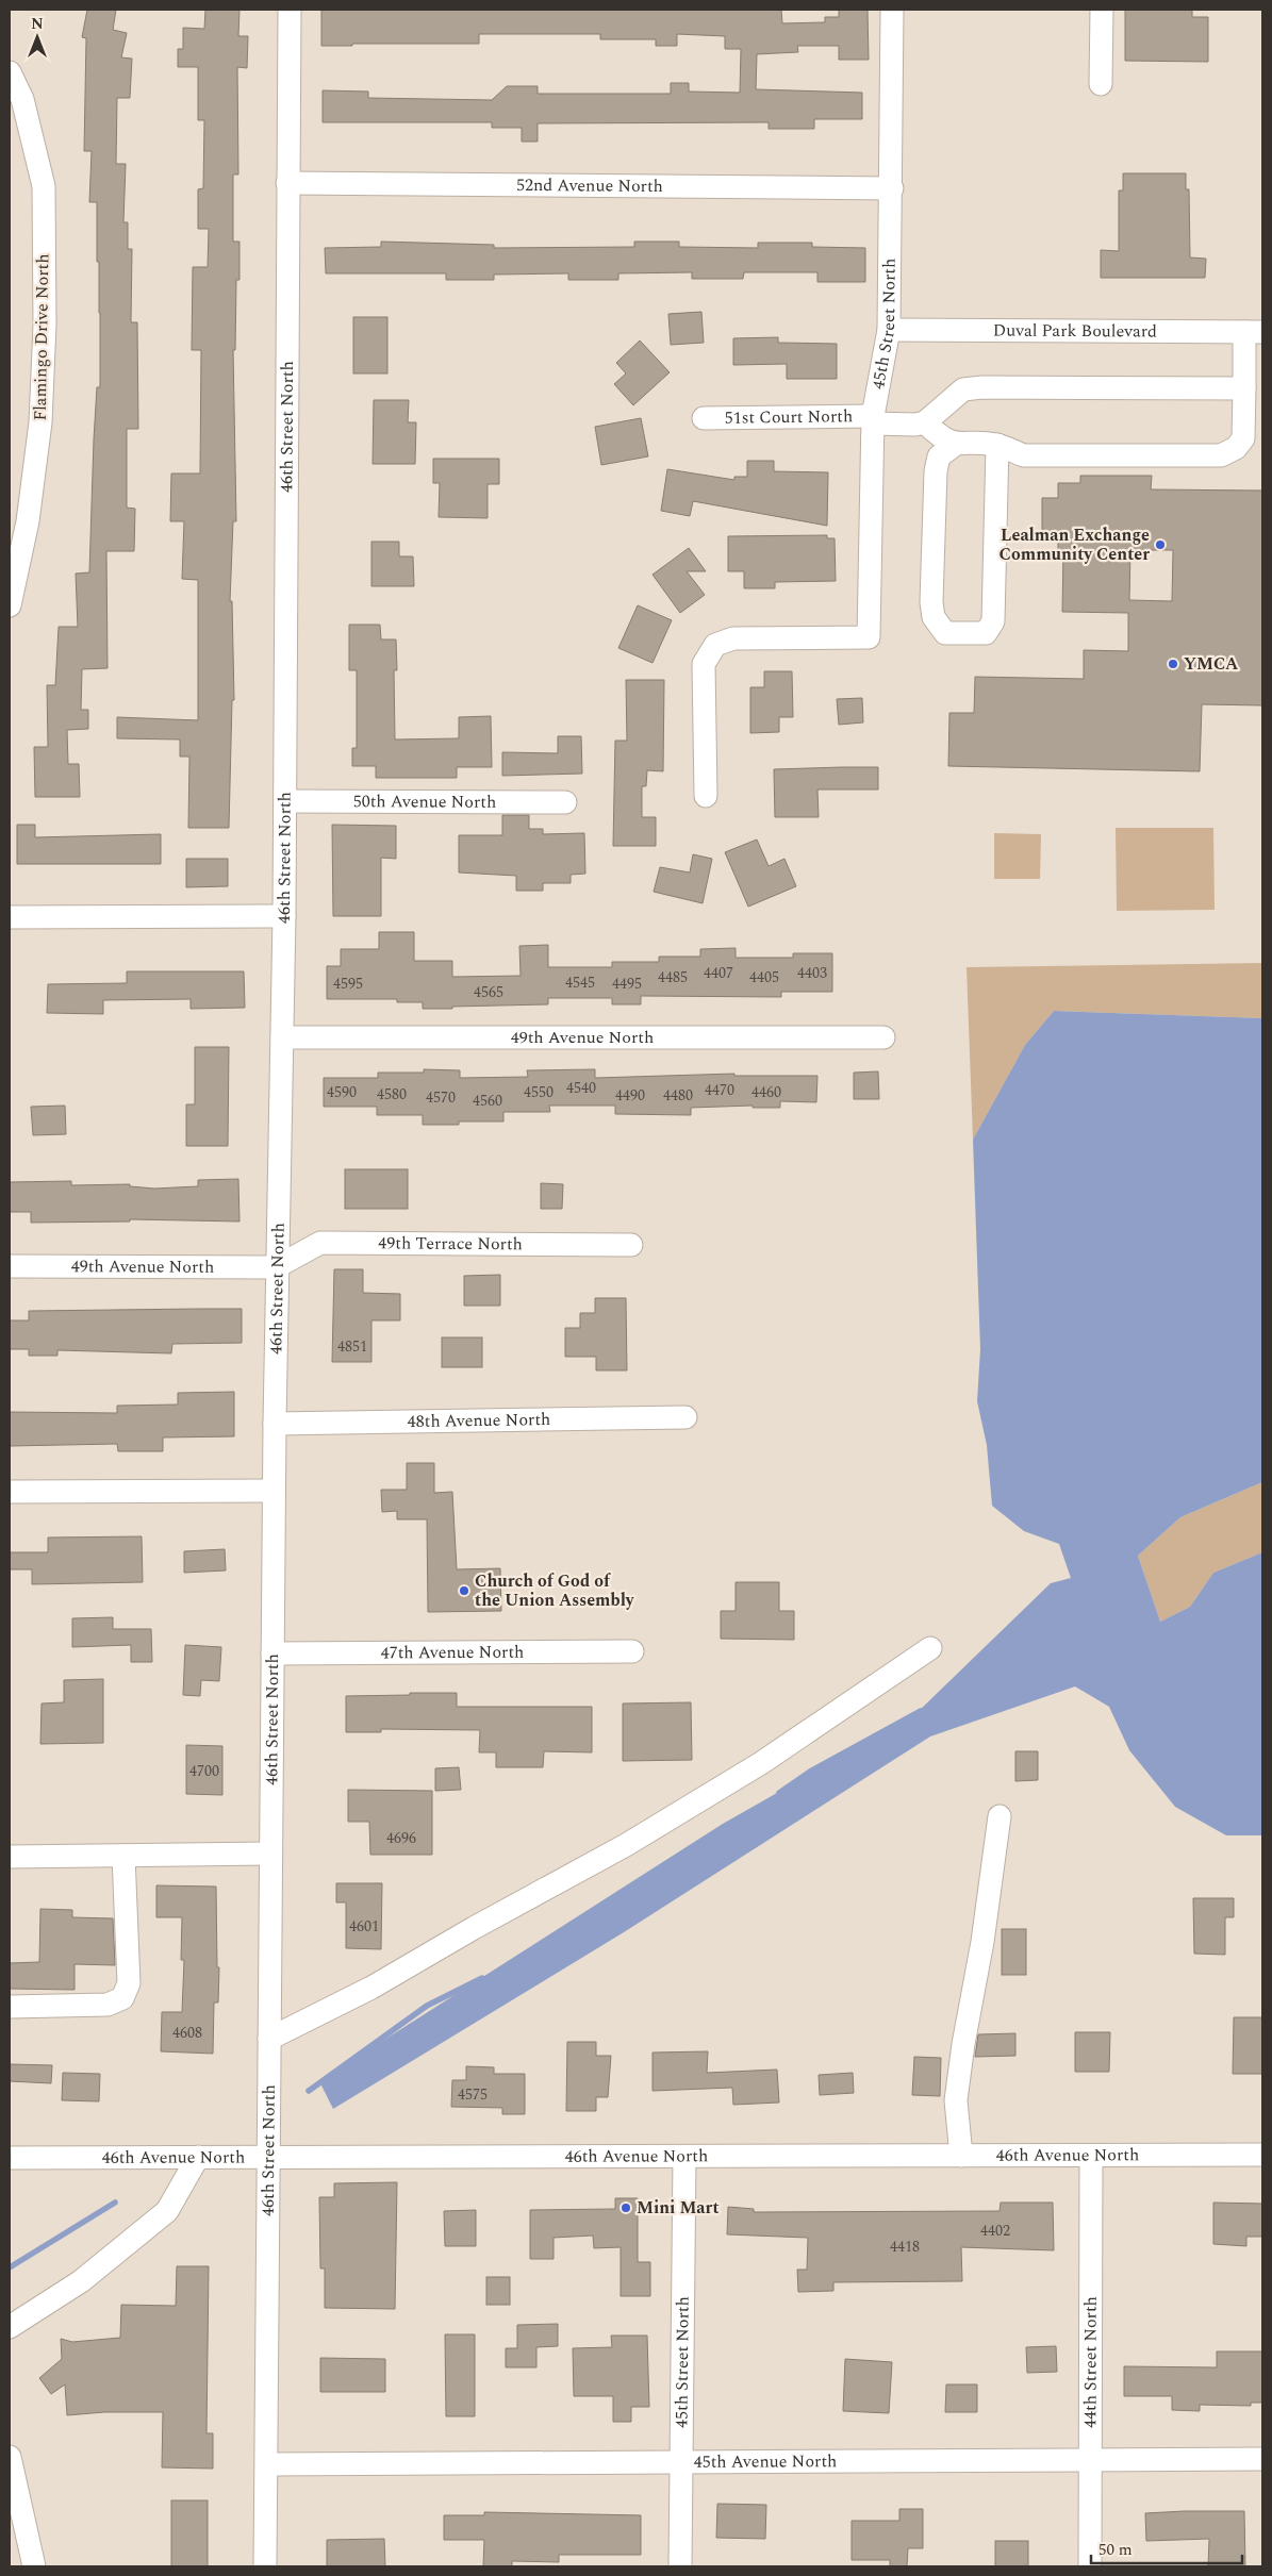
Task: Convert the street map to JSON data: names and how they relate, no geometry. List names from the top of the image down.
{
  "streets": {
    "street": [
      "52nd Avenue North",
      "45th Street North",
      "Duval Park Boulevard",
      "Flamingo Drive North",
      "51st Court North",
      "46th Street North",
      "50th Avenue North",
      "49th Avenue North",
      "49th Terrace North",
      "48th Avenue North",
      "47th Avenue North",
      "46th Avenue North",
      "44th Street North",
      "45th Avenue North"
    ]
  },
  "crossings": [
    ["52nd Avenue North", "45th Street North"],
    ["52nd Avenue North", "46th Street North"],
    ["45th Street North", "Duval Park Boulevard"],
    ["45th Street North", "51st Court North"],
    ["45th Street North", "46th Avenue North"],
    ["45th Street North", "45th Avenue North"],
    ["46th Street North", "50th Avenue North"],
    ["46th Street North", "49th Avenue North"],
    ["46th Street North", "49th Terrace North"],
    ["46th Street North", "48th Avenue North"],
    ["46th Street North", "47th Avenue North"],
    ["46th Street North", "46th Avenue North"],
    ["46th Street North", "45th Avenue North"],
    ["49th Avenue North", "49th Terrace North"],
    ["46th Avenue North", "44th Street North"],
    ["44th Street North", "45th Avenue North"]
  ],
  "places": [
    "Lealman Exchange Community Center",
    "YMCA",
    "Church of God of the Union Assembly",
    "Mini Mart"
  ],
  "house_numbers": [
    "4407",
    "4403",
    "4485",
    "4405",
    "4545",
    "4595",
    "4495",
    "4565",
    "4540",
    "4470",
    "4590",
    "4550",
    "4460",
    "4580",
    "4490",
    "4480",
    "4570",
    "4560",
    "4851",
    "4700",
    "4696",
    "4601",
    "4608",
    "4575",
    "4402",
    "4418"
  ],
  "scale_bar": "50 m",
  "north": "top"
}
